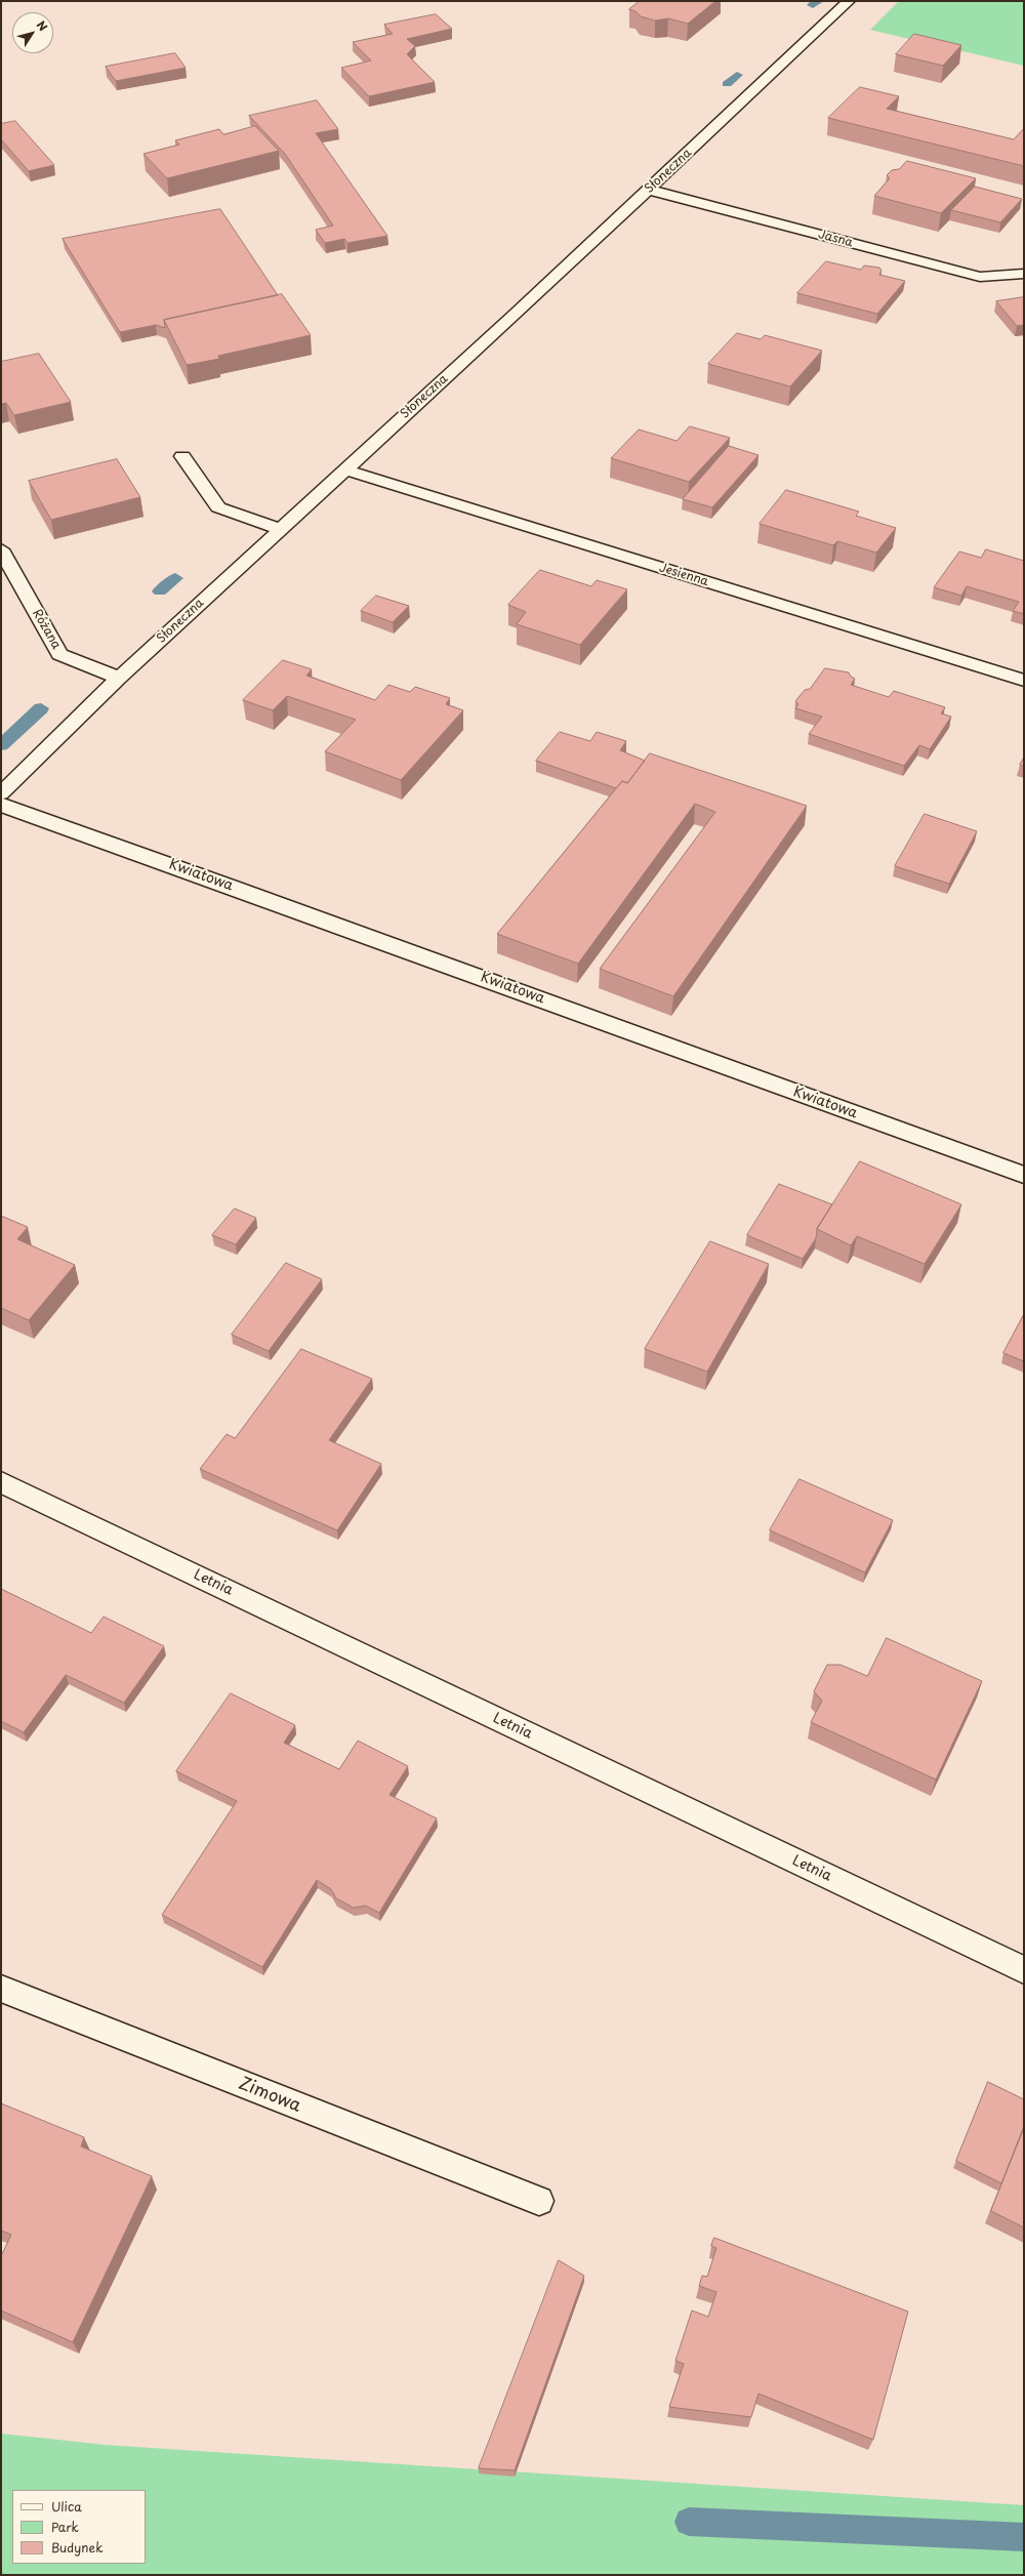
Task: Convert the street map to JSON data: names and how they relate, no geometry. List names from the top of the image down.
{
  "streets": {
    "street": [
      "Słoneczna",
      "Jasna",
      "Jesienna",
      "Różana",
      "Kwiatowa",
      "Letnia",
      "Zimowa"
    ]
  },
  "crossings": [
    ["Słoneczna", "Jasna"],
    ["Słoneczna", "Jesienna"],
    ["Słoneczna", "Różana"]
  ],
  "legend": ["Ulica", "Park", "Budynek"],
  "north": "top right"
}
